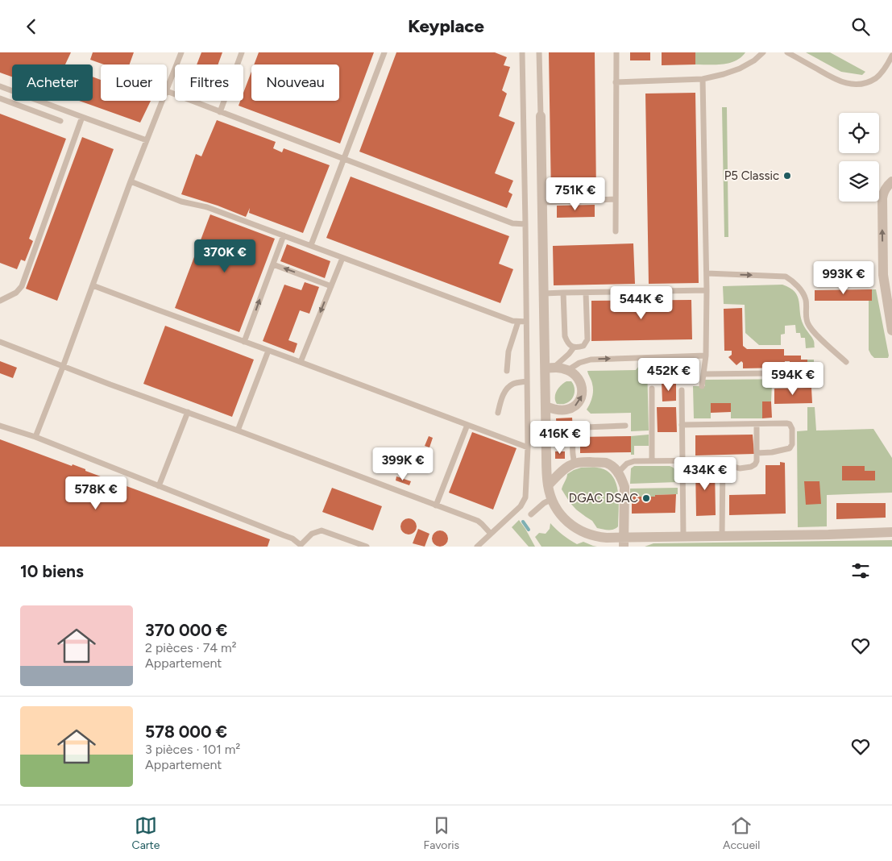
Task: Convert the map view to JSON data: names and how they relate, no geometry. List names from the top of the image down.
{
  "places": ["P5 Classic", "DGAC DSAC"],
  "page": {
    "header": "Keyplace",
    "chip": [
      "Acheter",
      "Louer",
      "Filtres",
      "Nouveau"
    ],
    "price": [
      "751K €",
      "370K €",
      "993K €",
      "544K €",
      "452K €",
      "594K €",
      "416K €",
      "399K €",
      "434K €",
      "578K €"
    ],
    "heading": "10 biens",
    "list": [
      {
        "name": "370 000 €",
        "note": "2 pièces · 74 m² · Appartement"
      },
      {
        "name": "578 000 €",
        "note": "3 pièces · 101 m² · Appartement"
      }
    ],
    "tabs": ["Carte", "Favoris", "Accueil"]
  }
}
